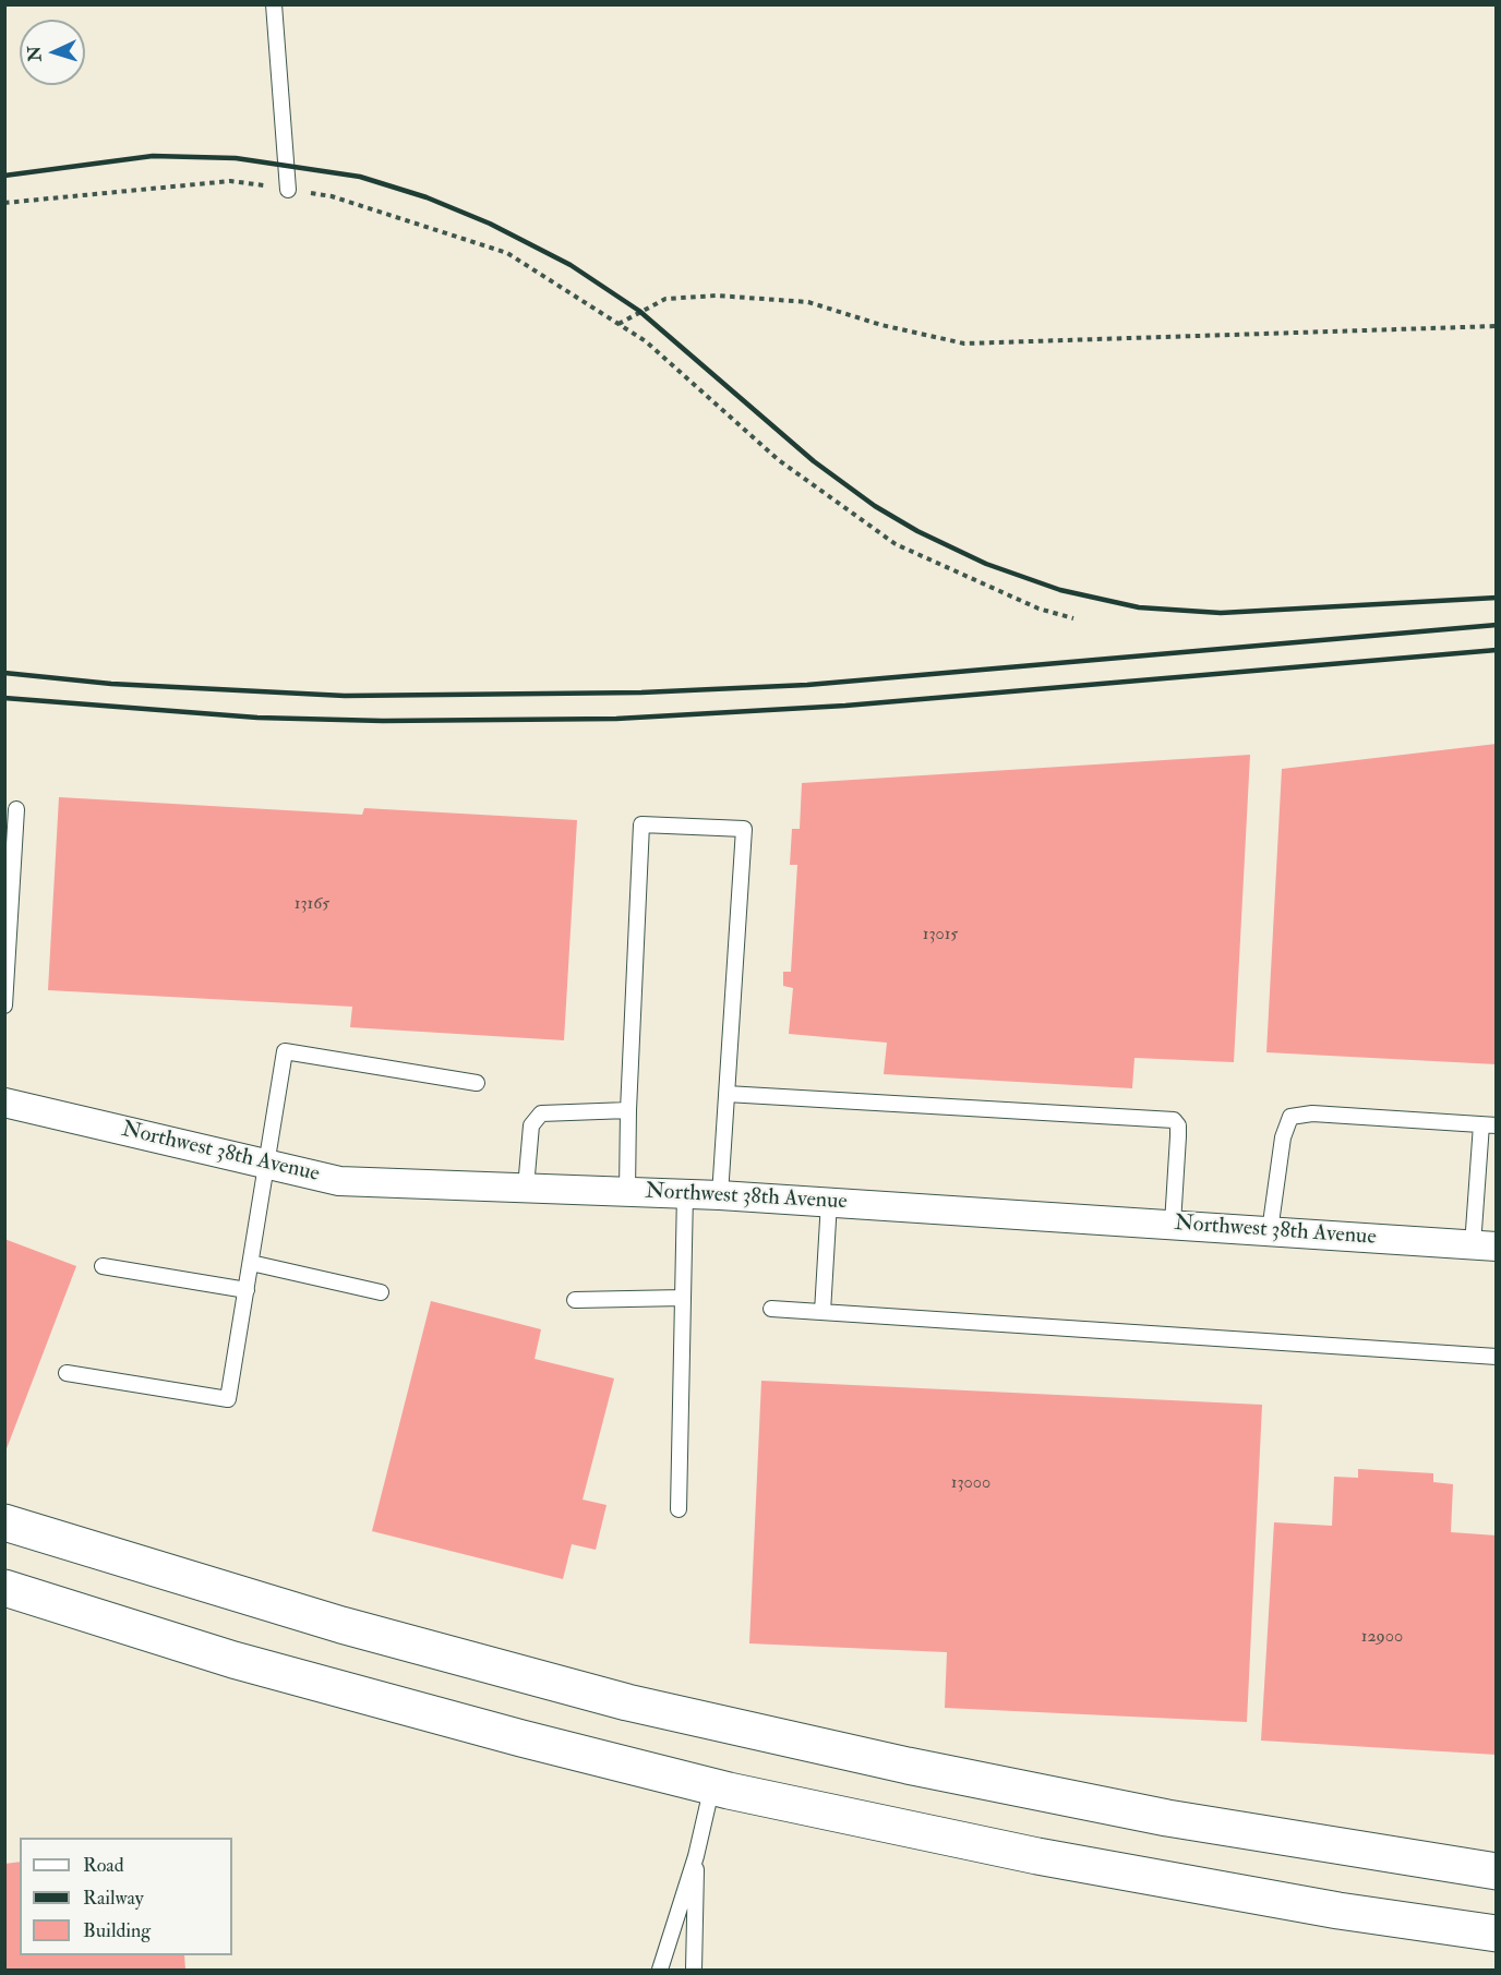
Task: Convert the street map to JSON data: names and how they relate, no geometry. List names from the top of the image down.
{
  "streets": {
    "street": ["Northwest 38th Avenue"]
  },
  "house_numbers": [
    "13165",
    "13015",
    "13000",
    "12900"
  ],
  "legend": ["Road", "Railway", "Building"],
  "north": "left"
}
